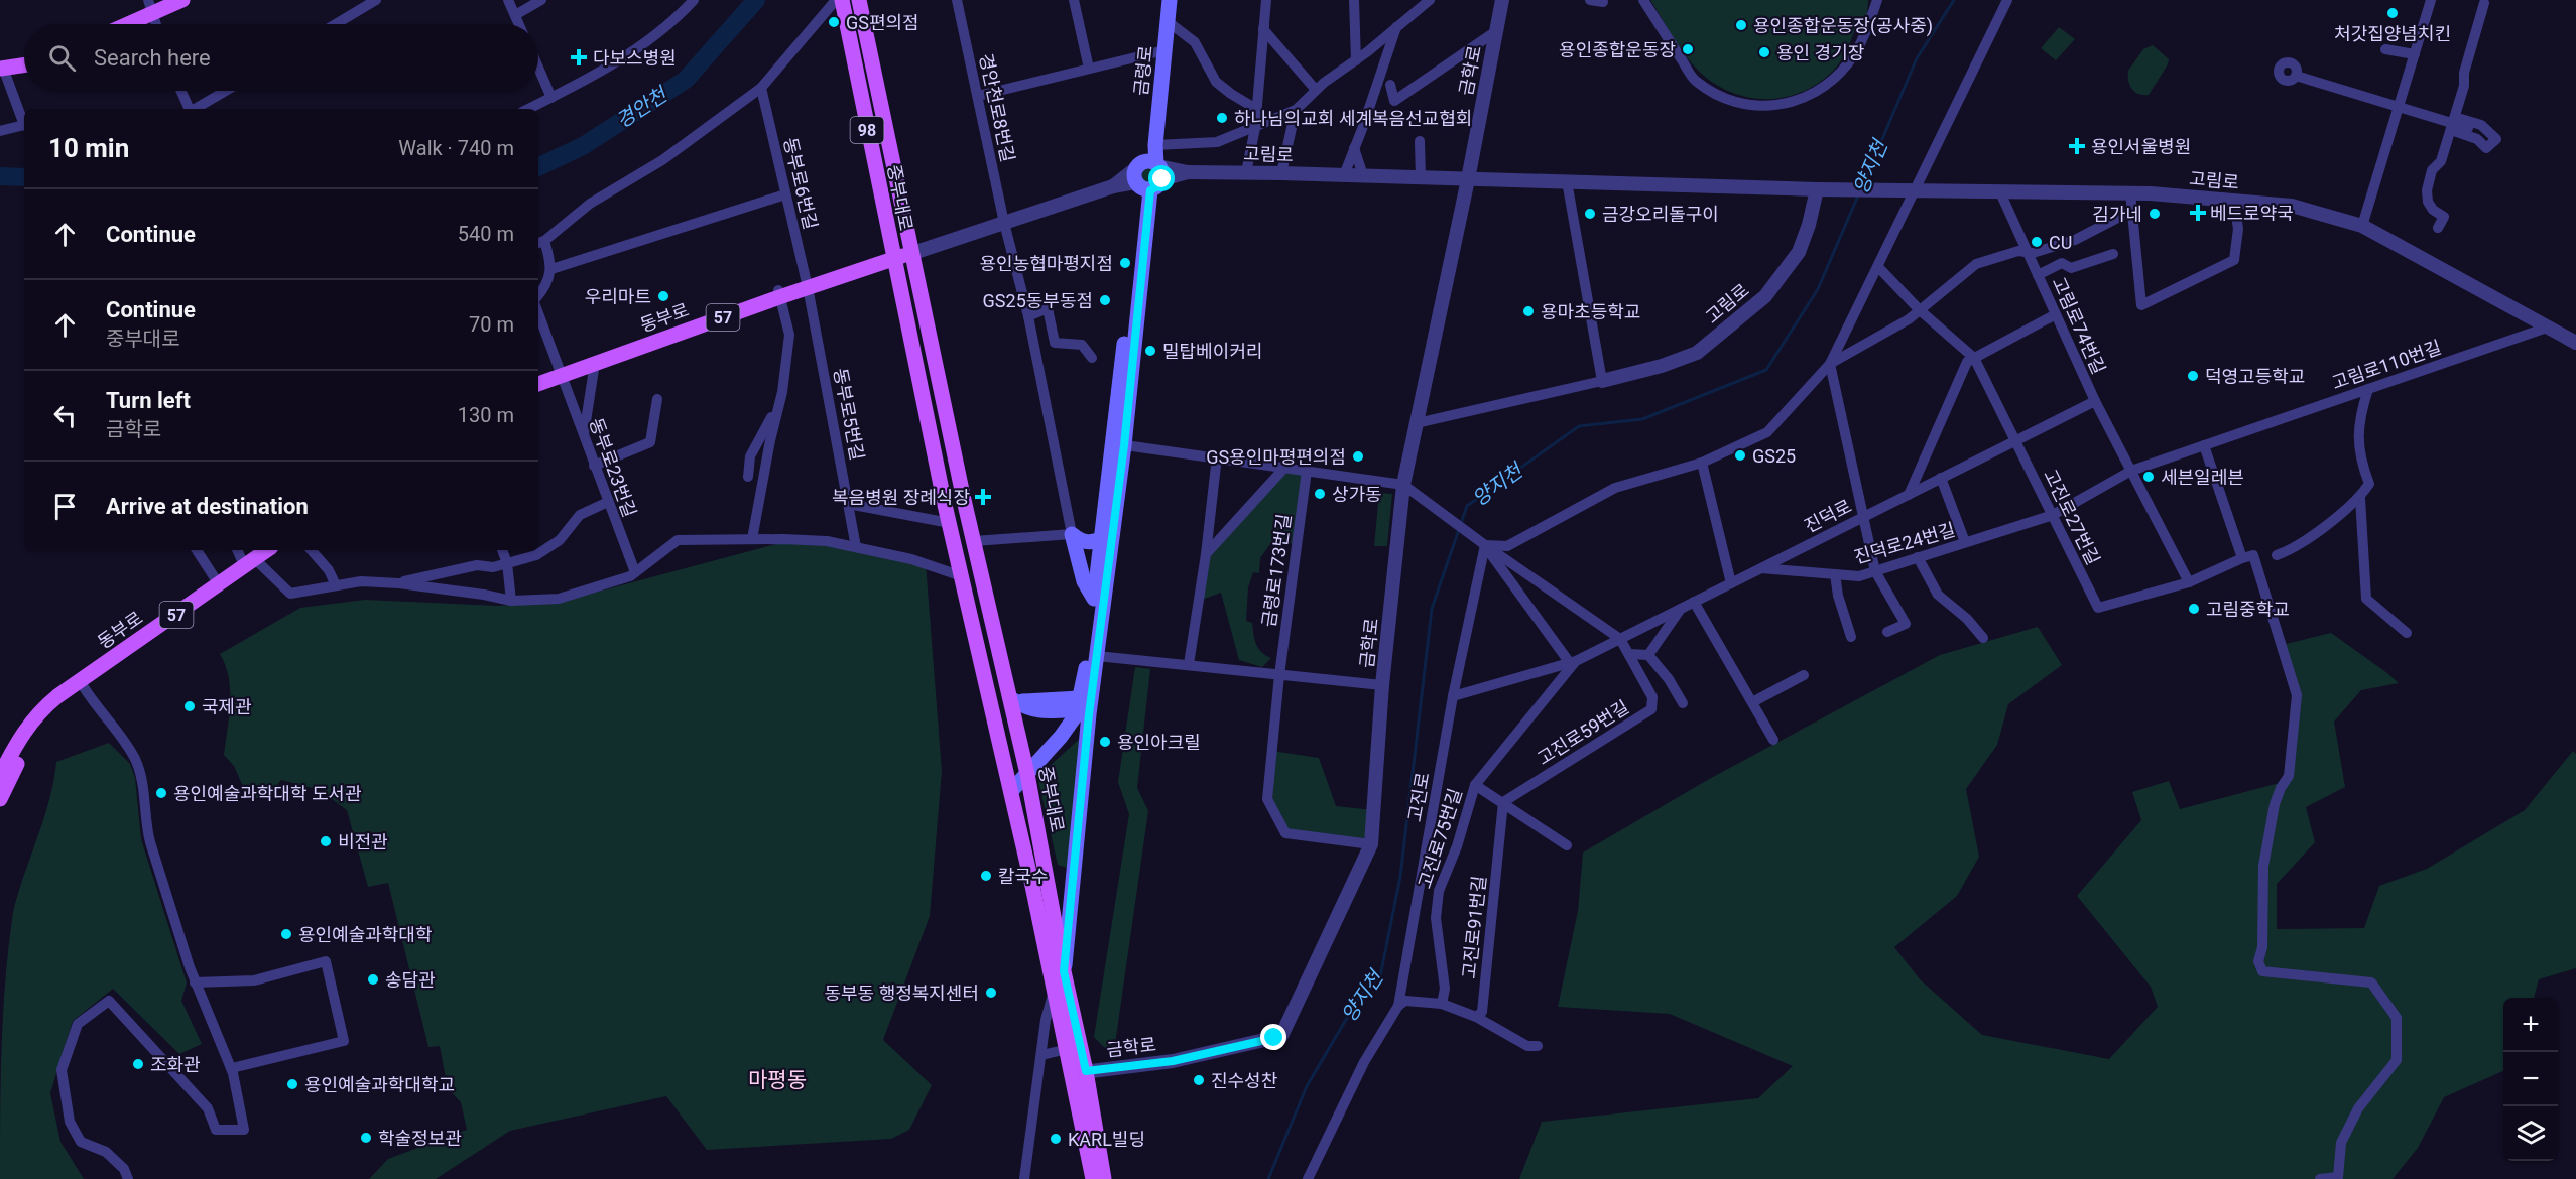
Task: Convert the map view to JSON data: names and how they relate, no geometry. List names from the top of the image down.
{
  "streets": {
    "main road": [
      "금령로",
      "98",
      "중부대로",
      "동부로",
      "57"
    ],
    "street": [
      "금학로",
      "경안천로8번길",
      "고림로",
      "동부로6번길",
      "고림로74번길",
      "고림로110번길",
      "동부로5번길",
      "동부로23번길",
      "진덕로",
      "고진로27번길",
      "진덕로24번길",
      "금령로173번길",
      "고진로59번길",
      "고진로",
      "고진로75번길",
      "고진로91번길"
    ]
  },
  "crossings": [
    ["금령로", "고림로"],
    ["금학로", "고림로"],
    ["금학로", "중부대로"],
    ["금학로", "금령로173번길"],
    ["금학로", "고진로59번길"],
    ["경안천로8번길", "고림로"],
    ["고림로", "중부대로"],
    ["고림로", "동부로"],
    ["고림로", "고림로74번길"],
    ["고림로", "고림로110번길"],
    ["동부로6번길", "동부로"],
    ["동부로6번길", "동부로5번길"],
    ["중부대로", "동부로"],
    ["동부로", "동부로5번길"],
    ["동부로", "동부로23번길"],
    ["고림로74번길", "고림로110번길"],
    ["고림로74번길", "진덕로"],
    ["고림로74번길", "고진로27번길"],
    ["진덕로", "고진로27번길"],
    ["진덕로", "진덕로24번길"],
    ["진덕로", "고진로59번길"],
    ["진덕로", "고진로"],
    ["진덕로", "고진로75번길"],
    ["고진로27번길", "진덕로24번길"],
    ["고진로59번길", "고진로"],
    ["고진로59번길", "고진로75번길"],
    ["고진로59번길", "고진로91번길"],
    ["고진로75번길", "고진로91번길"]
  ],
  "districts": ["마평동"],
  "water": ["경안천", "양지천"],
  "places": {
    "other": [
      "처갓집양념치킨",
      "GS편의점",
      "용인종합운동장(공사중)",
      "용인종합운동장",
      "용인 경기장",
      "하나님의교회 세계복음선교협회",
      "금강오리돌구이",
      "김가네",
      "CU",
      "용인농협마평지점",
      "우리마트",
      "GS25동부동점",
      "용마초등학교",
      "밀탑베이커리",
      "덕영고등학교",
      "GS25",
      "GS용인마평편의점",
      "세븐일레븐",
      "상가동",
      "고림중학교",
      "국제관",
      "용인아크릴",
      "용인예술과학대학 도서관",
      "비전관",
      "칼국수",
      "용인예술과학대학",
      "송담관",
      "동부동 행정복지센터",
      "조화관",
      "진수성찬",
      "용인예술과학대학교",
      "학술정보관",
      "KARL빌딩"
    ],
    "health": [
      "다보스병원",
      "용인서울병원",
      "베드로약국",
      "복음병원 장례식장"
    ]
  },
  "page": {
    "search": "Search here",
    "heading": ["10 min", "Walk · 740 m"],
    "list": [
      ["Continue", "540 m"],
      ["Continue", "중부대로", "70 m"],
      ["Turn left", "금학로", "130 m"],
      "Arrive at destination"
    ],
    "map_buttons": ["+", "−"]
  }
}
